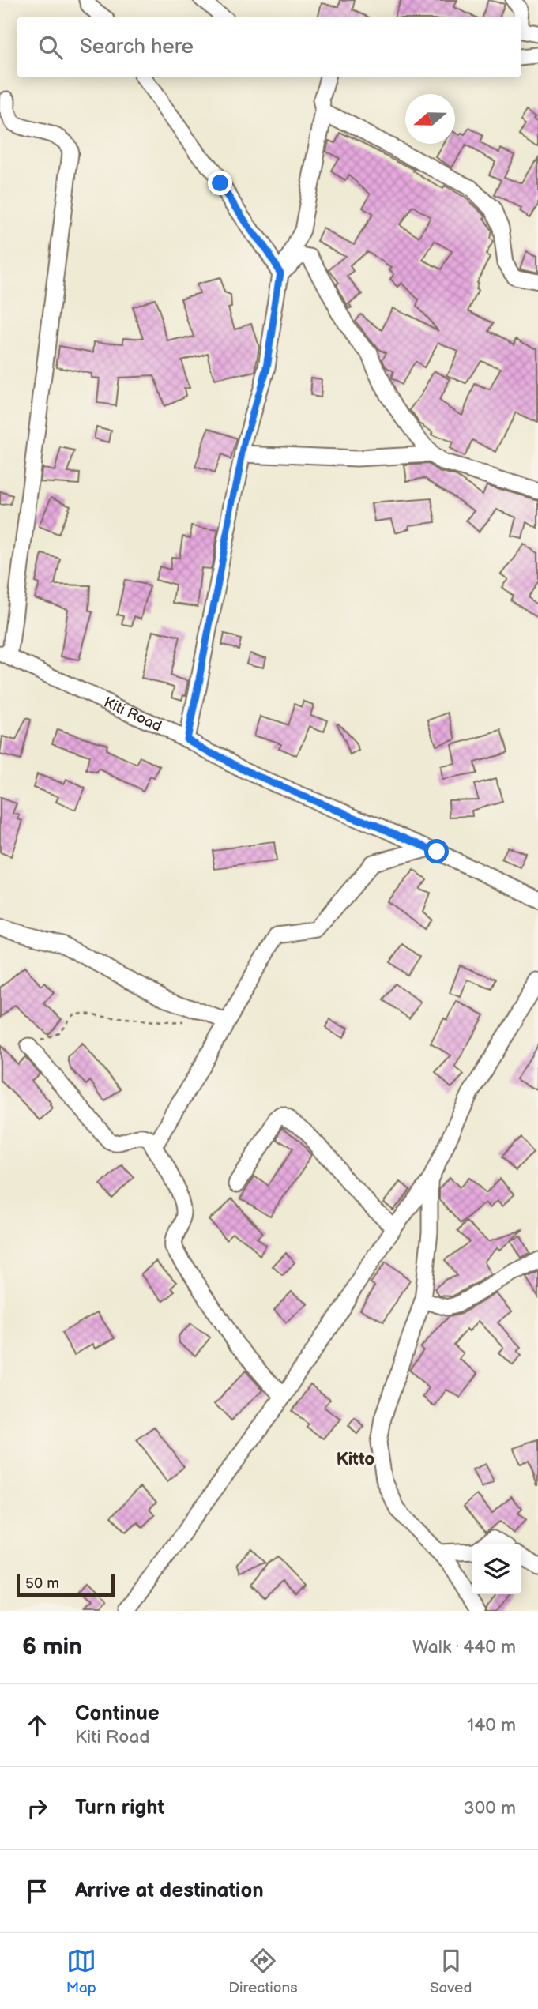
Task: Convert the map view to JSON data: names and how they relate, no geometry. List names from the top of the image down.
{
  "streets": {
    "street": ["Kiti Road"]
  },
  "districts": ["Kitto"],
  "scale_bar": "50 m",
  "north": "left",
  "page": {
    "search": "Search here",
    "scale": "50 m",
    "heading": ["6 min", "Walk · 440 m"],
    "list": [
      ["Continue", "Kiti Road", "140 m"],
      ["Turn right", "300 m"],
      "Arrive at destination"
    ],
    "nav": ["Map", "Directions", "Saved"]
  }
}
